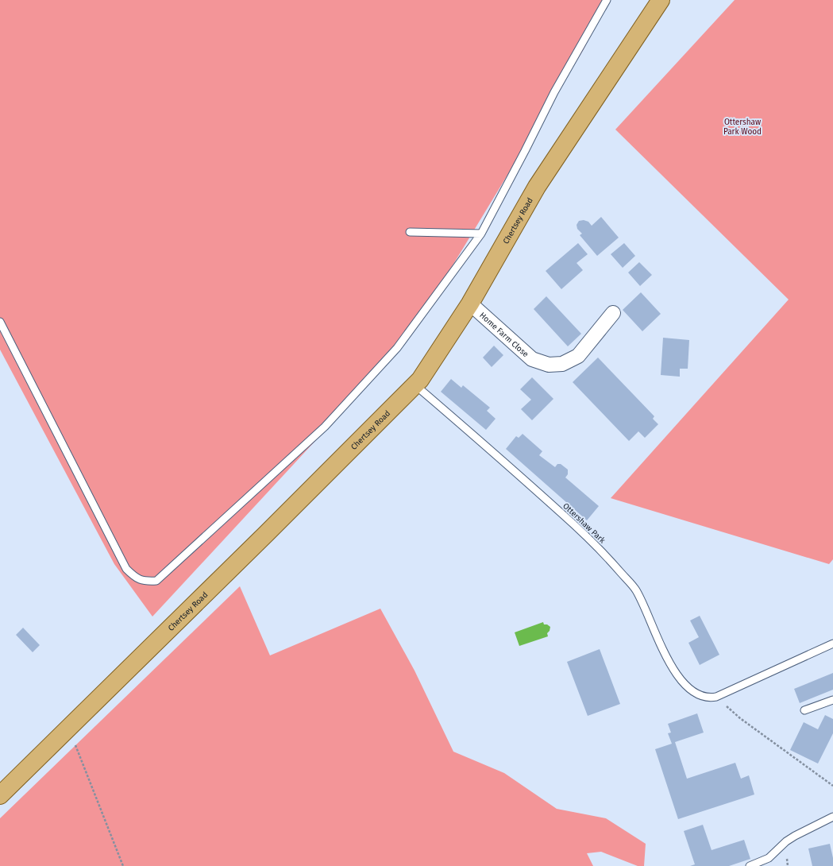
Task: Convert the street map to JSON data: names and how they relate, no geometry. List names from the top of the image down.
{
  "streets": {
    "main road": ["Chertsey Road"],
    "street": ["Home Farm Close"],
    "lane": ["Ottershaw Park"]
  },
  "crossings": [
    ["Chertsey Road", "Home Farm Close"],
    ["Chertsey Road", "Ottershaw Park"]
  ],
  "parks": ["Ottershaw Park Wood"]
}
